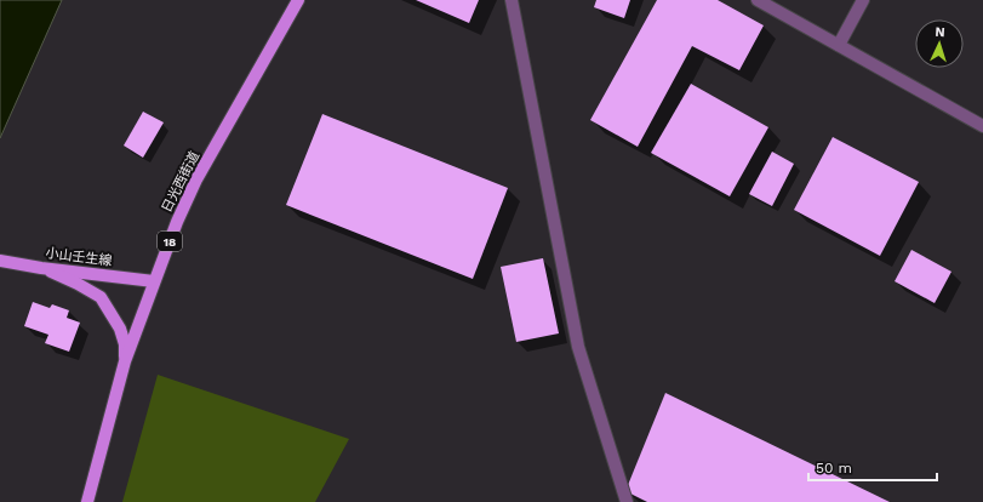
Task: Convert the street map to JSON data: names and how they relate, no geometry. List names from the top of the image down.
{
  "streets": {
    "main road": ["日光西街道", "18", "小山壬生線"]
  },
  "crossings": [
    ["日光西街道", "小山壬生線"]
  ],
  "scale_bar": "50 m",
  "north": "top"
}
